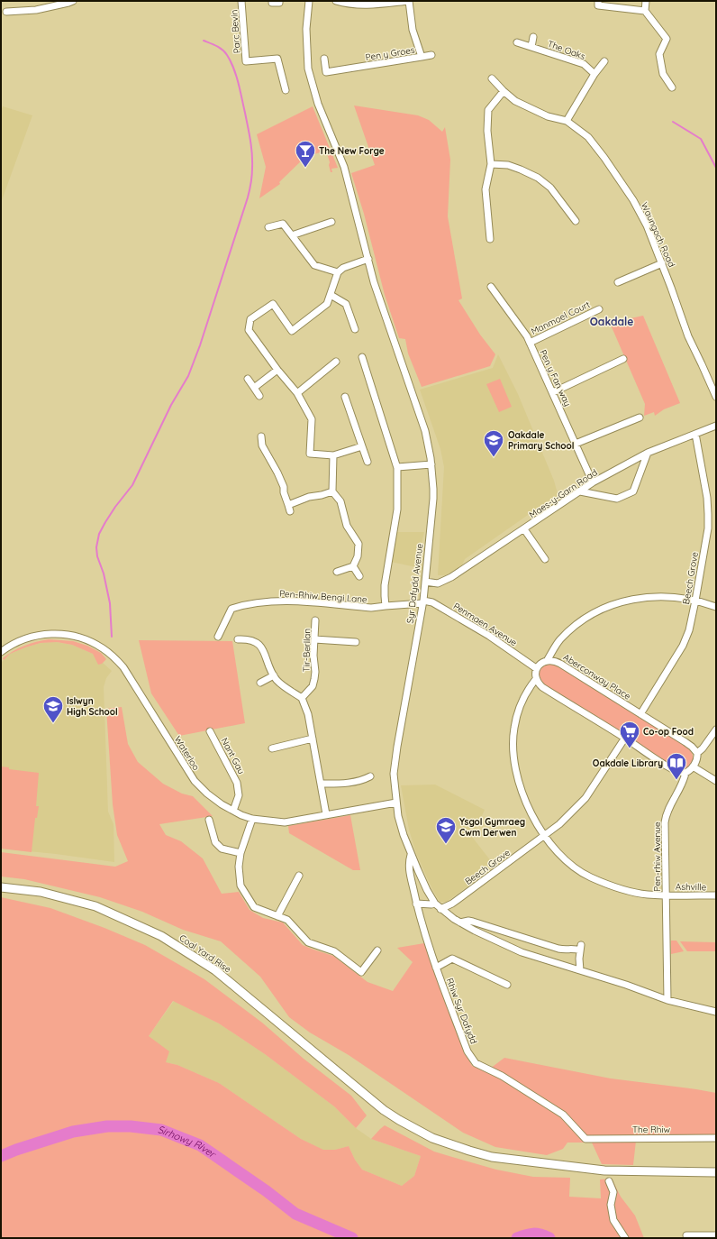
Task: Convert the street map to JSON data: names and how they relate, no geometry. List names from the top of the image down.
{
  "streets": {
    "main road": ["Coal Yard Rise"],
    "street": [
      "Parc Bevin",
      "The Oaks",
      "Pen y Groes",
      "Waungoch Road",
      "Manmoel Court",
      "Pen y Fan way",
      "Maes-y-Garn Road",
      "Beech Grove",
      "Syr Dafydd Avenue",
      "Pen-Rhiw Bengi Lane",
      "Penmaen Avenue",
      "Tir-Berllan",
      "Aberconway Place",
      "Waterloo",
      "Nant Gau",
      "Pen-rhiw Avenue",
      "Ashville",
      "Rhiw Syr Dafydd",
      "The Rhiw"
    ]
  },
  "crossings": [
    ["Manmoel Court", "Pen y Fan way"],
    ["Pen y Fan way", "Maes-y-Garn Road"],
    ["Maes-y-Garn Road", "Beech Grove"],
    ["Maes-y-Garn Road", "Syr Dafydd Avenue"],
    ["Beech Grove", "Syr Dafydd Avenue"],
    ["Beech Grove", "Aberconway Place"],
    ["Beech Grove", "Ashville"],
    ["Syr Dafydd Avenue", "Pen-Rhiw Bengi Lane"],
    ["Syr Dafydd Avenue", "Penmaen Avenue"],
    ["Syr Dafydd Avenue", "Waterloo"],
    ["Syr Dafydd Avenue", "Pen-rhiw Avenue"],
    ["Syr Dafydd Avenue", "Rhiw Syr Dafydd"],
    ["Pen-Rhiw Bengi Lane", "Penmaen Avenue"],
    ["Waterloo", "Nant Gau"],
    ["Pen-rhiw Avenue", "Ashville"],
    ["Rhiw Syr Dafydd", "The Rhiw"]
  ],
  "districts": ["Oakdale"],
  "water": ["Sirhowy River"],
  "places": {
    "bar": ["The New Forge"],
    "school or university": ["Oakdale Primary School", "Islwyn High School", "Ysgol Gymraeg Cwm Derwen"],
    "supermarket": ["Co-op Food"],
    "library": ["Oakdale Library"]
  }
}
